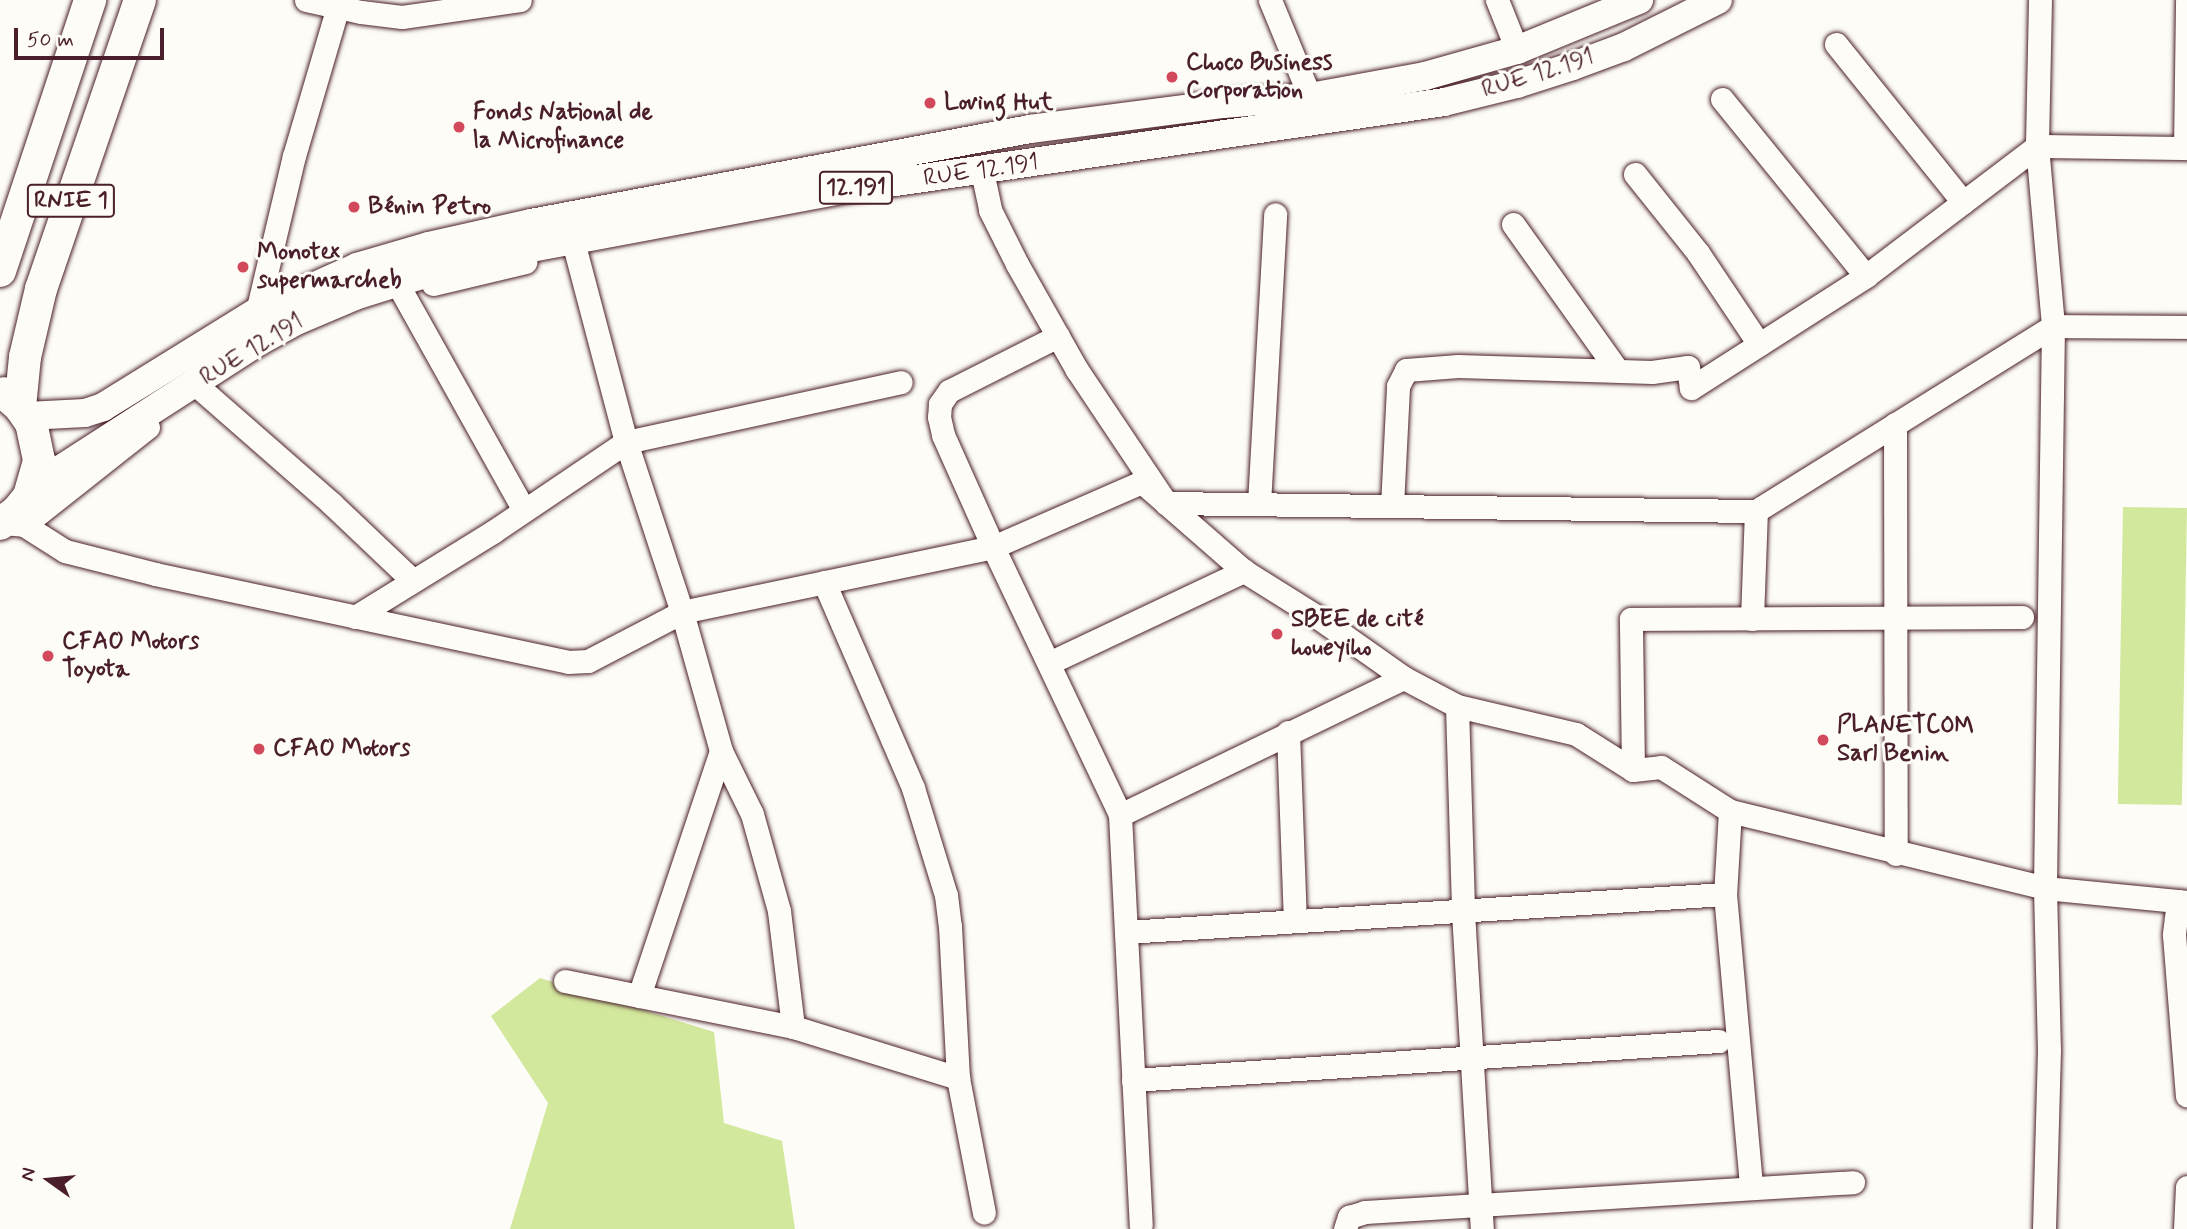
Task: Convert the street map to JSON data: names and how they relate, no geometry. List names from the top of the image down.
{
  "streets": {
    "highway": ["RNIE 1"],
    "main road": ["RUE 12.191", "12.191"]
  },
  "crossings": [
    ["RUE 12.191", "RNIE 1"]
  ],
  "places": [
    "Choco Business Corporation",
    "Loving Hut",
    "Fonds National de la Microfinance",
    "Bénin Petro",
    "Monotex supermarcheb",
    "SBEE de cité houeyiho",
    "CFAO Motors Toyota",
    "PLANETCOM Sarl Benin",
    "CFAO Motors"
  ],
  "scale_bar": "50 m",
  "north": "left"
}
